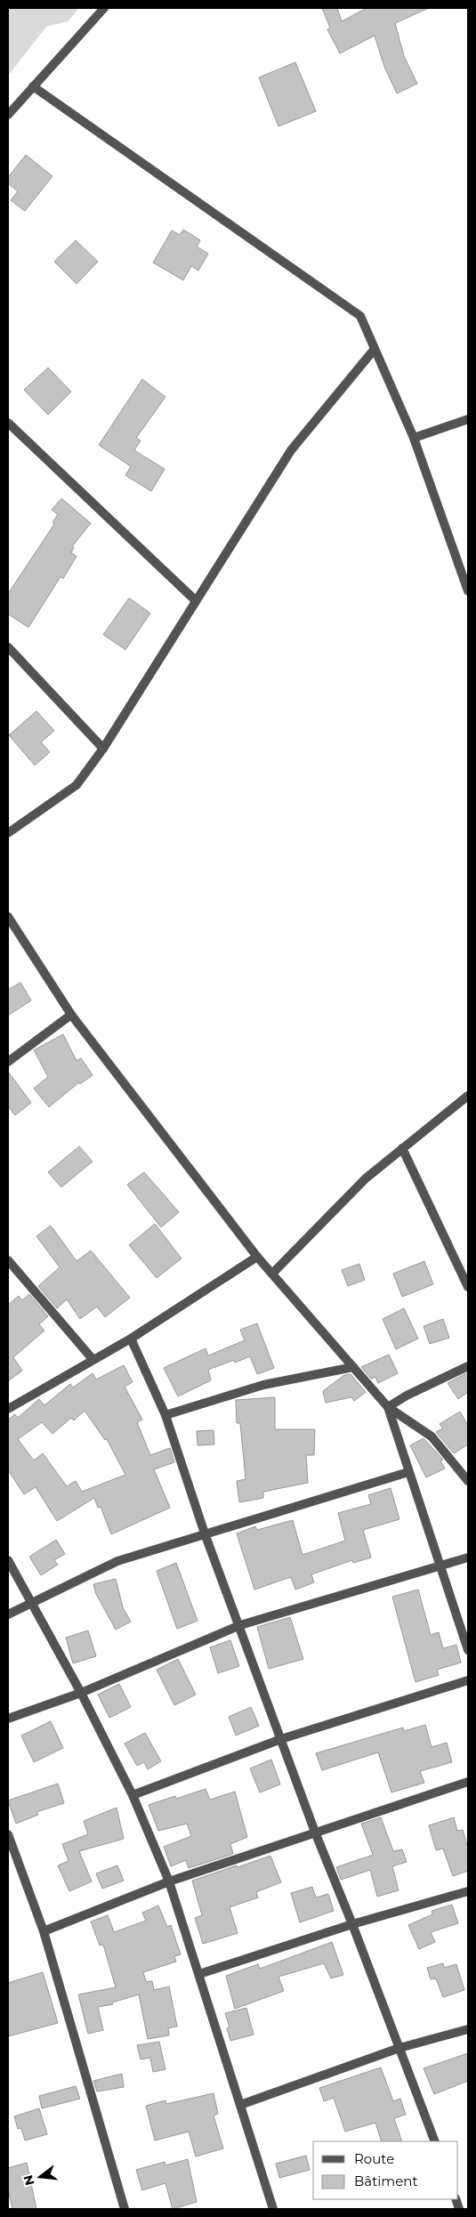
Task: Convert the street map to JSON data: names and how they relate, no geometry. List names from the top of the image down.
{
  "legend": ["Route", "Bâtiment"],
  "north": "left"
}
